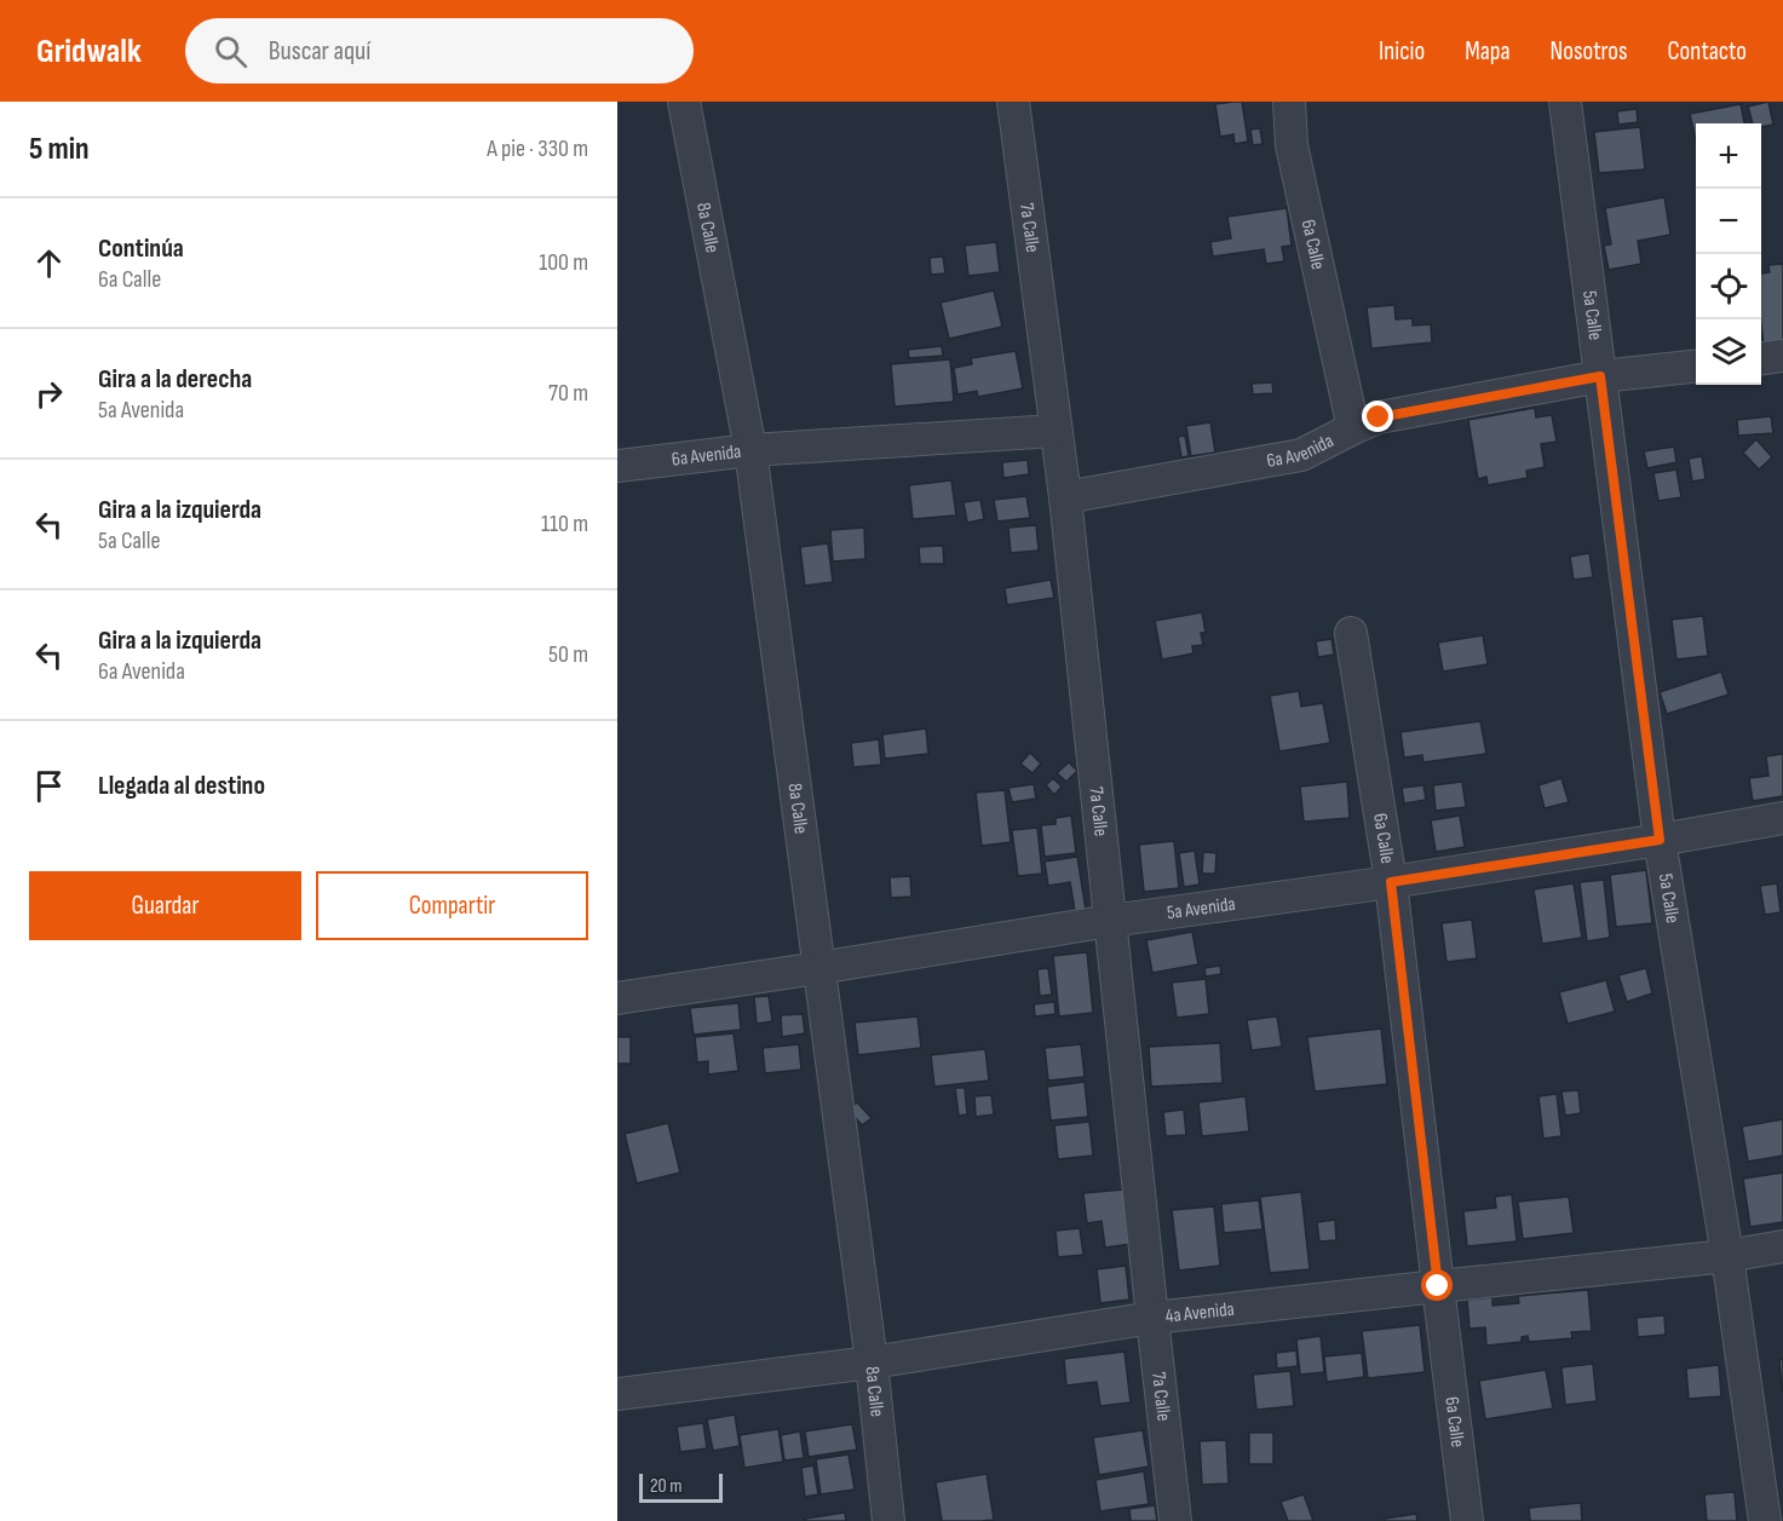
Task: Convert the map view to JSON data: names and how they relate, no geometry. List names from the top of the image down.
{
  "streets": {
    "street": [
      "7a Calle",
      "8a Calle",
      "6a Calle",
      "5a Calle",
      "6a Avenida",
      "5a Avenida",
      "4a Avenida"
    ]
  },
  "crossings": [
    ["7a Calle", "6a Avenida"],
    ["7a Calle", "5a Avenida"],
    ["7a Calle", "4a Avenida"],
    ["8a Calle", "6a Avenida"],
    ["8a Calle", "5a Avenida"],
    ["8a Calle", "4a Avenida"],
    ["6a Calle", "6a Avenida"],
    ["6a Calle", "5a Avenida"],
    ["6a Calle", "4a Avenida"],
    ["5a Calle", "6a Avenida"],
    ["5a Calle", "5a Avenida"],
    ["5a Calle", "4a Avenida"]
  ],
  "scale_bar": "20 m",
  "page": {
    "header": "Gridwalk",
    "search": "Buscar aquí",
    "nav": [
      "Inicio",
      "Mapa",
      "Nosotros",
      "Contacto"
    ],
    "heading": ["5 min", "A pie · 330 m"],
    "map_buttons": ["+", "−"],
    "list": [
      ["Continúa", "6a Calle", "100 m"],
      ["Gira a la derecha", "5a Avenida", "70 m"],
      ["Gira a la izquierda", "5a Calle", "110 m"],
      ["Gira a la izquierda", "6a Avenida", "50 m"],
      "Llegada al destino"
    ],
    "buttons": ["Guardar", "Compartir"],
    "scale": "20 m"
  }
}
